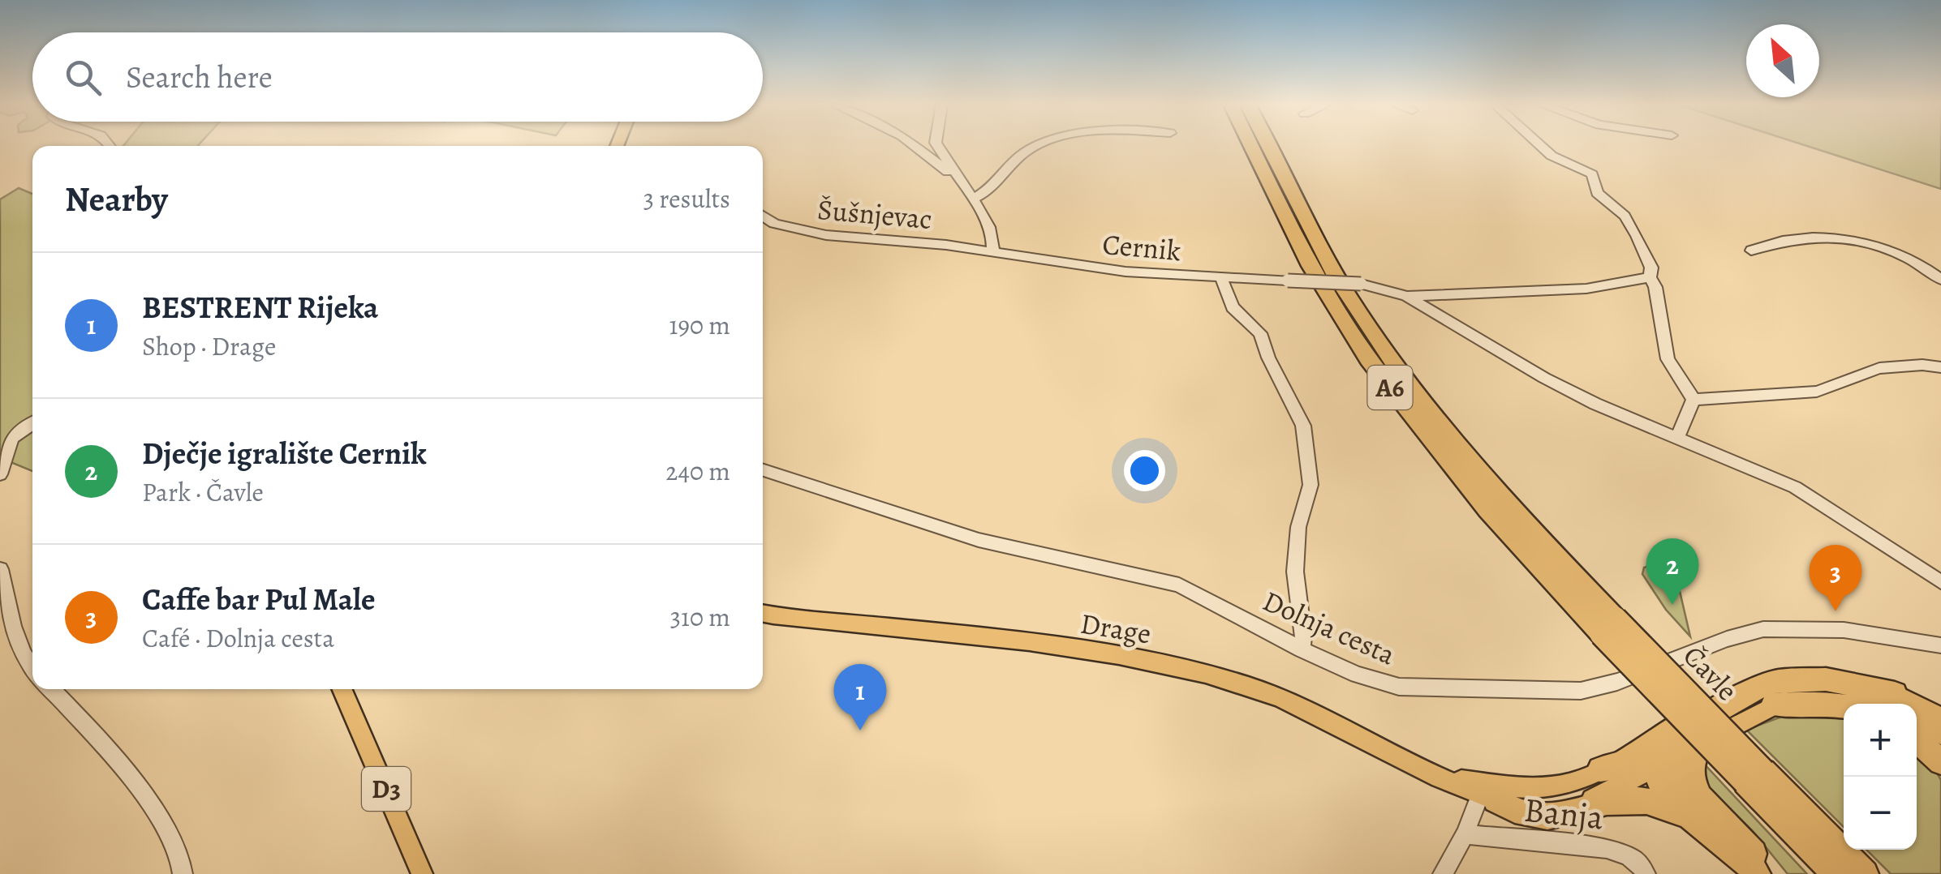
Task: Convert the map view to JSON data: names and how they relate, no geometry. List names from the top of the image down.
{
  "streets": {
    "highway": ["A6"],
    "main road": ["Drage", "D3"],
    "street": [
      "Šušnjevac",
      "Cernik",
      "Dolnja cesta",
      "Banja"
    ]
  },
  "crossings": [
    ["Šušnjevac", "Cernik"]
  ],
  "north": "top left",
  "page": {
    "search": "Search here",
    "heading": ["Nearby", "3 results"],
    "list": [
      {
        "mark": "1",
        "name": "BESTRENT Rijeka",
        "note": "Shop · Drage",
        "value": "190 m"
      },
      {
        "mark": "2",
        "name": "Dječje igralište Cernik",
        "note": "Park · Čavle",
        "value": "240 m"
      },
      {
        "mark": "3",
        "name": "Caffe bar Pul Male",
        "note": "Café · Dolnja cesta",
        "value": "310 m"
      }
    ],
    "pins": ["2", "3", "1"],
    "map_buttons": ["+", "−"]
  }
}
